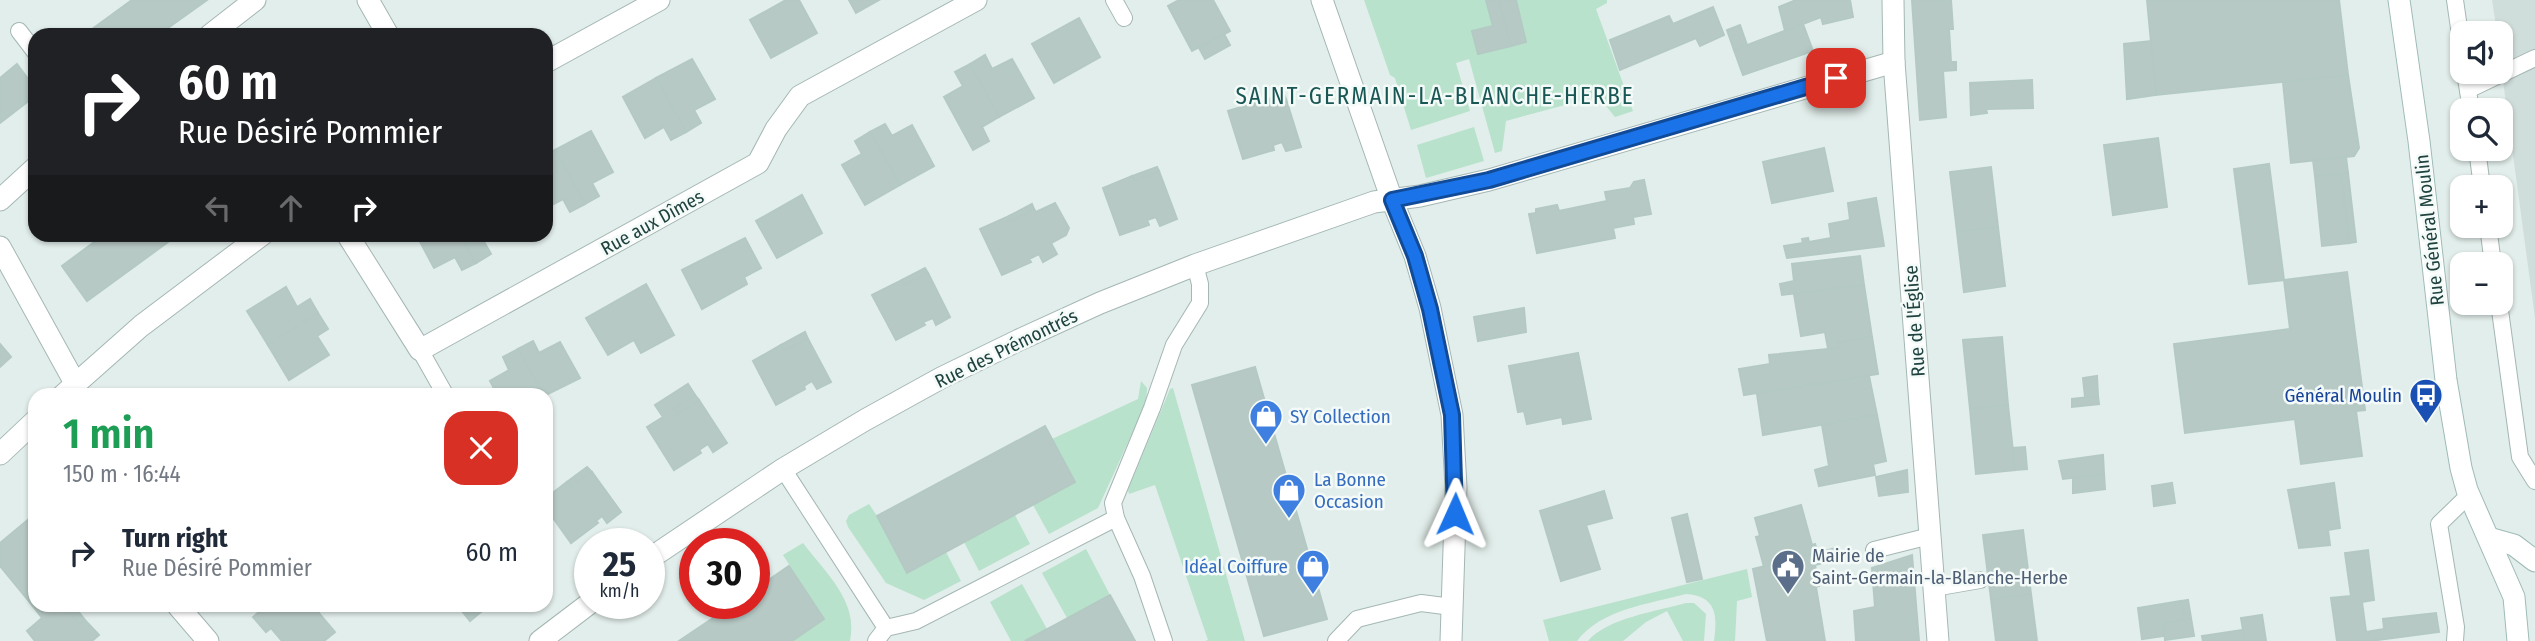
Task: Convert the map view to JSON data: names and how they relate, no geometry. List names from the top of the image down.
{
  "streets": {
    "street": [
      "Rue aux Dîmes",
      "Rue Général Moulin",
      "Rue de l'Église",
      "Rue des Prémontrés"
    ]
  },
  "crossings": [
    ["Rue de l'Église", "Rue des Prémontrés"]
  ],
  "districts": ["SAINT-GERMAIN-LA-BLANCHE-HERBE"],
  "places": {
    "bus stop": ["Général Moulin"],
    "shop": ["SY Collection", "La Bonne Occasion", "Idéal Coiffure"],
    "public building": ["Mairie de Saint-Germain-la-Blanche-Herbe"]
  },
  "page": {
    "map_buttons": ["+", "−"],
    "turn": ["60 m", "Rue Désiré Pommier"],
    "heading": ["1 min", "150 m · 16:44"],
    "list": [
      {
        "name": "Turn right",
        "note": "Rue Désiré Pommier",
        "value": "60 m"
      }
    ],
    "speed": "25 km/h",
    "limit": "30"
  }
}
